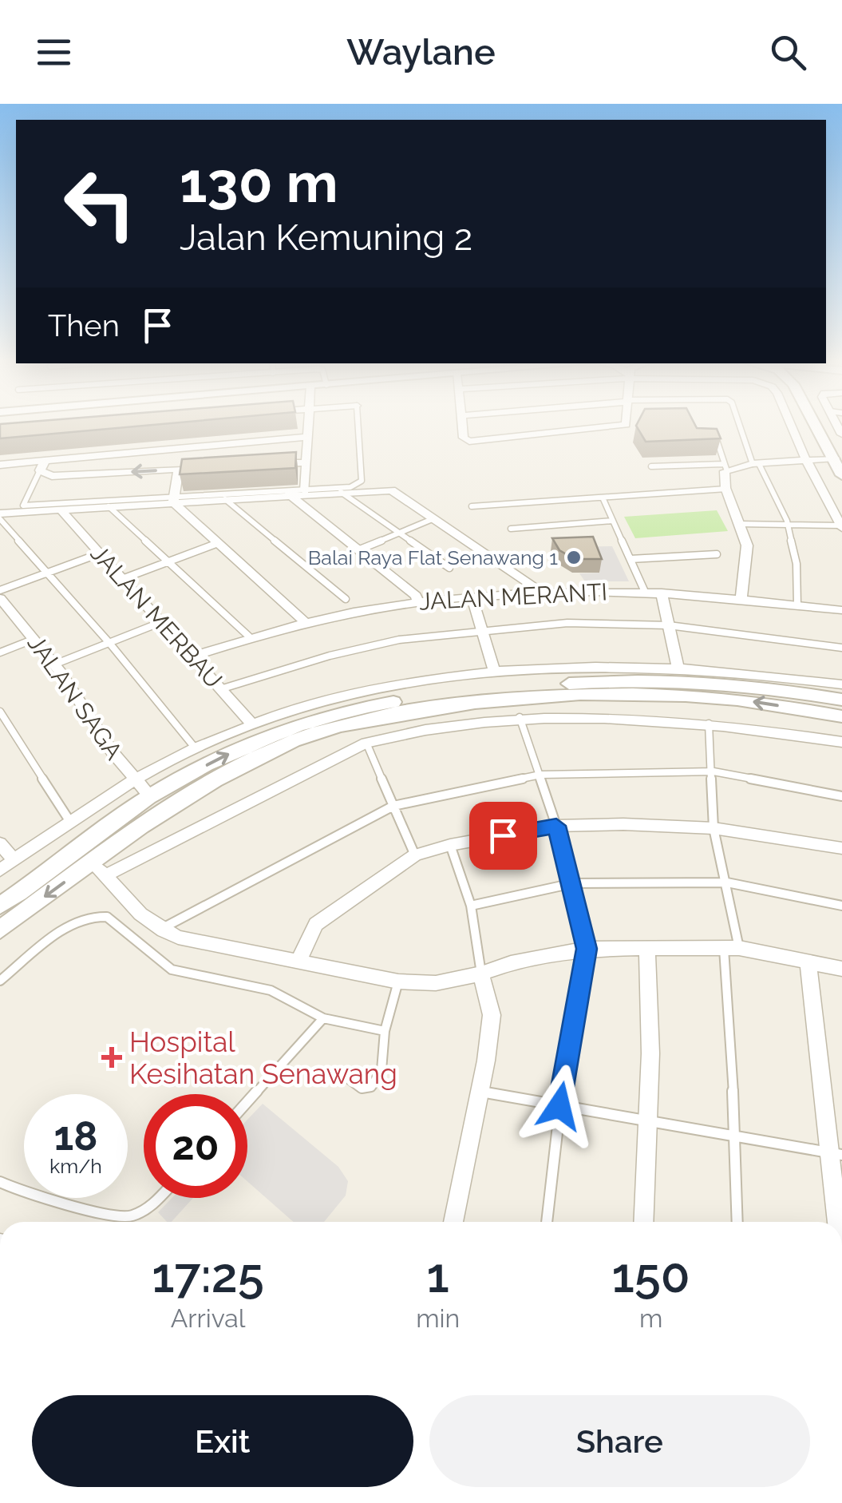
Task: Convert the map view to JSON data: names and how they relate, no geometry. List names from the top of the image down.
{
  "streets": {
    "street": ["JALAN MERANTI", "JALAN MERBAU", "JALAN SAGA"]
  },
  "crossings": [
    ["JALAN MERANTI", "JALAN MERBAU"]
  ],
  "places": {
    "other": ["Balai Raya Flat Senawang 1"],
    "health": ["Hospital Kesihatan Senawang"]
  },
  "page": {
    "header": "Waylane",
    "turn": ["130 m", "Jalan Kemuning 2"],
    "then": "Then",
    "speed": "18 km/h",
    "limit": "20",
    "eta": [
      "17:25",
      "Arrival",
      "1",
      "min",
      "150",
      "m"
    ],
    "buttons": ["Exit", "Share"]
  }
}
